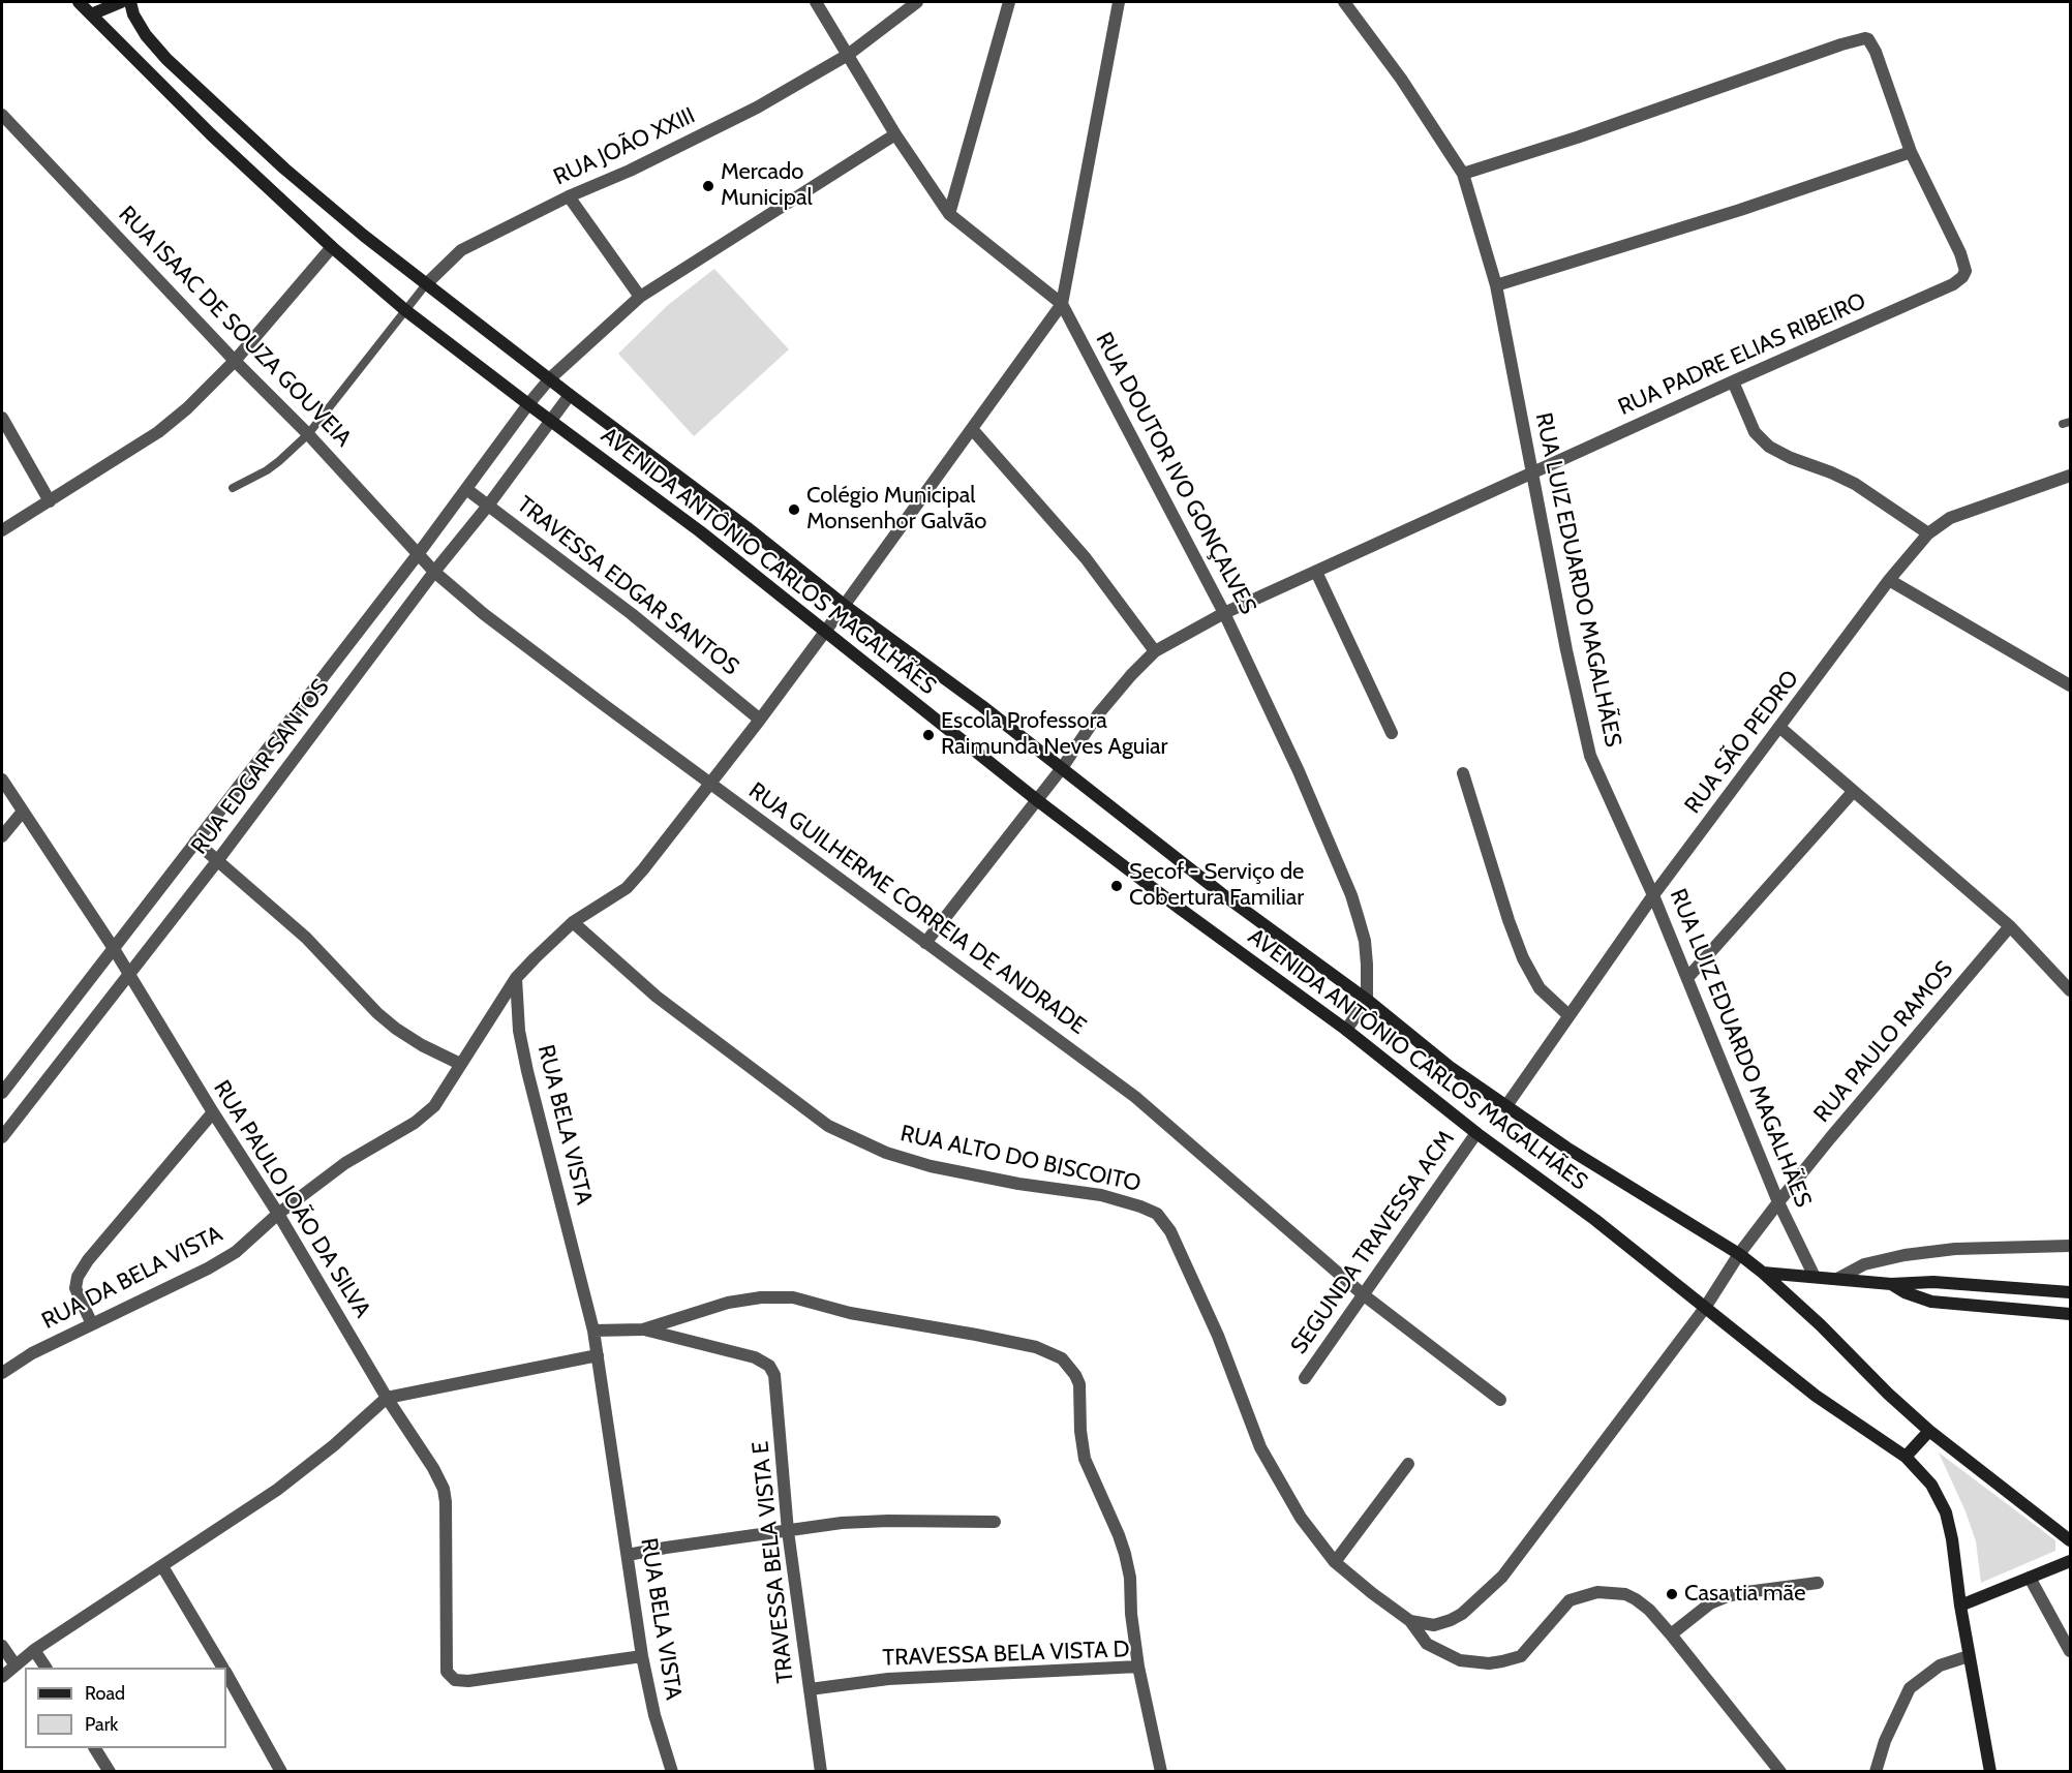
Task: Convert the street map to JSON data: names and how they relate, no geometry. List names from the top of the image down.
{
  "streets": {
    "main road": ["AVENIDA ANTÔNIO CARLOS MAGALHÃES"],
    "street": [
      "RUA JOÃO XXIII",
      "RUA ISAAC DE SOUZA GOUVEIA",
      "RUA PADRE ELIAS RIBEIRO",
      "RUA DOUTOR IVO GONÇALVES",
      "RUA LUIZ EDUARDO MAGALHÃES",
      "TRAVESSA EDGAR SANTOS",
      "RUA SÃO PEDRO",
      "RUA EDGAR SANTOS",
      "RUA GUILHERME CORREIA DE ANDRADE",
      "RUA PAULO RAMOS",
      "RUA BELA VISTA",
      "RUA ALTO DO BISCOITO",
      "RUA PAULO JOÃO DA SILVA",
      "SEGUNDA TRAVESSA ACM",
      "RUA DA BELA VISTA",
      "TRAVESSA BELA VISTA E",
      "TRAVESSA BELA VISTA D"
    ]
  },
  "crossings": [
    ["RUA JOÃO XXIII", "RUA DOUTOR IVO GONÇALVES"],
    ["RUA JOÃO XXIII", "AVENIDA ANTÔNIO CARLOS MAGALHÃES"],
    ["RUA ISAAC DE SOUZA GOUVEIA", "RUA EDGAR SANTOS"],
    ["RUA ISAAC DE SOUZA GOUVEIA", "RUA GUILHERME CORREIA DE ANDRADE"],
    ["RUA PADRE ELIAS RIBEIRO", "RUA DOUTOR IVO GONÇALVES"],
    ["RUA PADRE ELIAS RIBEIRO", "AVENIDA ANTÔNIO CARLOS MAGALHÃES"],
    ["RUA PADRE ELIAS RIBEIRO", "RUA LUIZ EDUARDO MAGALHÃES"],
    ["RUA PADRE ELIAS RIBEIRO", "RUA GUILHERME CORREIA DE ANDRADE"],
    ["RUA DOUTOR IVO GONÇALVES", "AVENIDA ANTÔNIO CARLOS MAGALHÃES"],
    ["AVENIDA ANTÔNIO CARLOS MAGALHÃES", "RUA SÃO PEDRO"],
    ["AVENIDA ANTÔNIO CARLOS MAGALHÃES", "RUA EDGAR SANTOS"],
    ["AVENIDA ANTÔNIO CARLOS MAGALHÃES", "RUA PAULO RAMOS"],
    ["AVENIDA ANTÔNIO CARLOS MAGALHÃES", "SEGUNDA TRAVESSA ACM"],
    ["RUA LUIZ EDUARDO MAGALHÃES", "RUA SÃO PEDRO"],
    ["RUA LUIZ EDUARDO MAGALHÃES", "RUA PAULO RAMOS"],
    ["TRAVESSA EDGAR SANTOS", "RUA EDGAR SANTOS"],
    ["RUA EDGAR SANTOS", "RUA GUILHERME CORREIA DE ANDRADE"],
    ["RUA EDGAR SANTOS", "RUA PAULO JOÃO DA SILVA"],
    ["RUA GUILHERME CORREIA DE ANDRADE", "SEGUNDA TRAVESSA ACM"],
    ["RUA PAULO RAMOS", "RUA ALTO DO BISCOITO"],
    ["RUA BELA VISTA", "RUA PAULO JOÃO DA SILVA"],
    ["RUA BELA VISTA", "RUA DA BELA VISTA"],
    ["RUA PAULO JOÃO DA SILVA", "RUA DA BELA VISTA"],
    ["TRAVESSA BELA VISTA E", "TRAVESSA BELA VISTA D"]
  ],
  "places": [
    "Mercado Municipal",
    "Colégio Municipal Monsenhor Galvão",
    "Escola Professora Raimunda Neves Aguiar",
    "Secof - Serviço de Cobertura Familiar",
    "Casa tia mãe"
  ],
  "legend": ["Road", "Park"]
}
